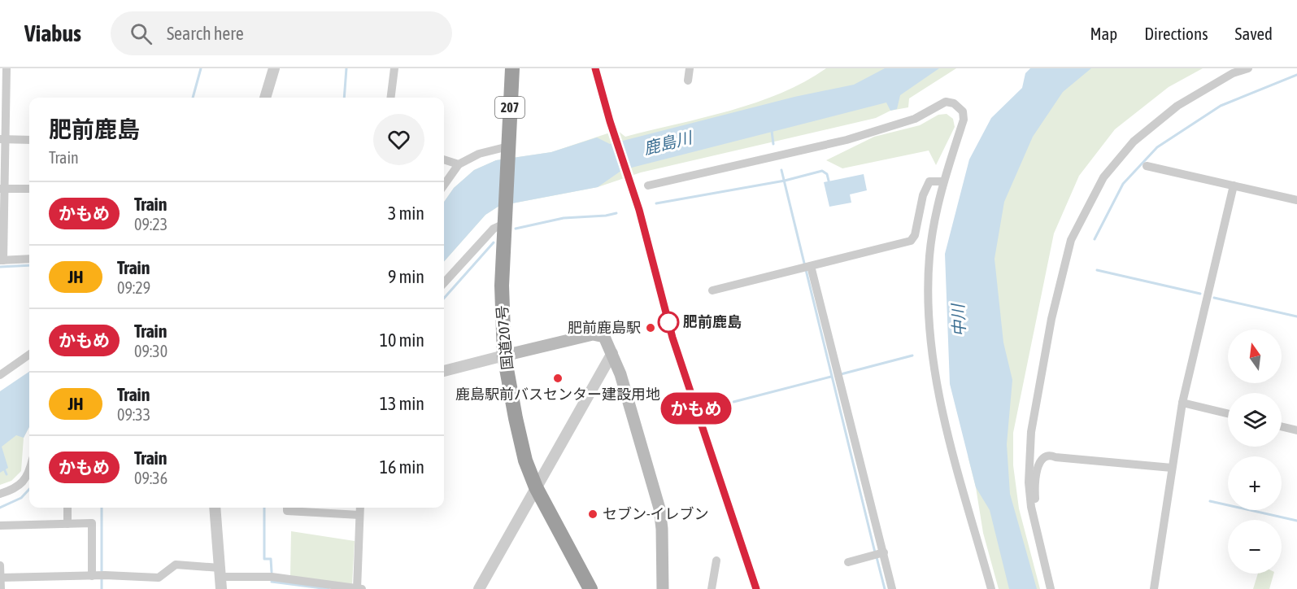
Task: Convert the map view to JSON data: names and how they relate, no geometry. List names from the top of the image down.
{
  "streets": {
    "highway": ["207", "国道207号"]
  },
  "water": ["鹿島川", "中川"],
  "places": [
    "肥前鹿島",
    "肥前鹿島駅",
    "鹿島駅前バスセンター建設用地",
    "セブン-イレブン"
  ],
  "north": "top",
  "page": {
    "header": "Viabus",
    "search": "Search here",
    "nav": ["Map", "Directions", "Saved"],
    "on_map": "かもめ",
    "heading": ["肥前鹿島", "Train"],
    "list": [
      {
        "mark": "かもめ",
        "name": "Train",
        "note": "09:23",
        "value": "3 min"
      },
      {
        "mark": "JH",
        "name": "Train",
        "note": "09:29",
        "value": "9 min"
      },
      {
        "mark": "かもめ",
        "name": "Train",
        "note": "09:30",
        "value": "10 min"
      },
      {
        "mark": "JH",
        "name": "Train",
        "note": "09:33",
        "value": "13 min"
      },
      {
        "mark": "かもめ",
        "name": "Train",
        "note": "09:36",
        "value": "16 min"
      }
    ],
    "map_buttons": ["+", "−"]
  }
}
